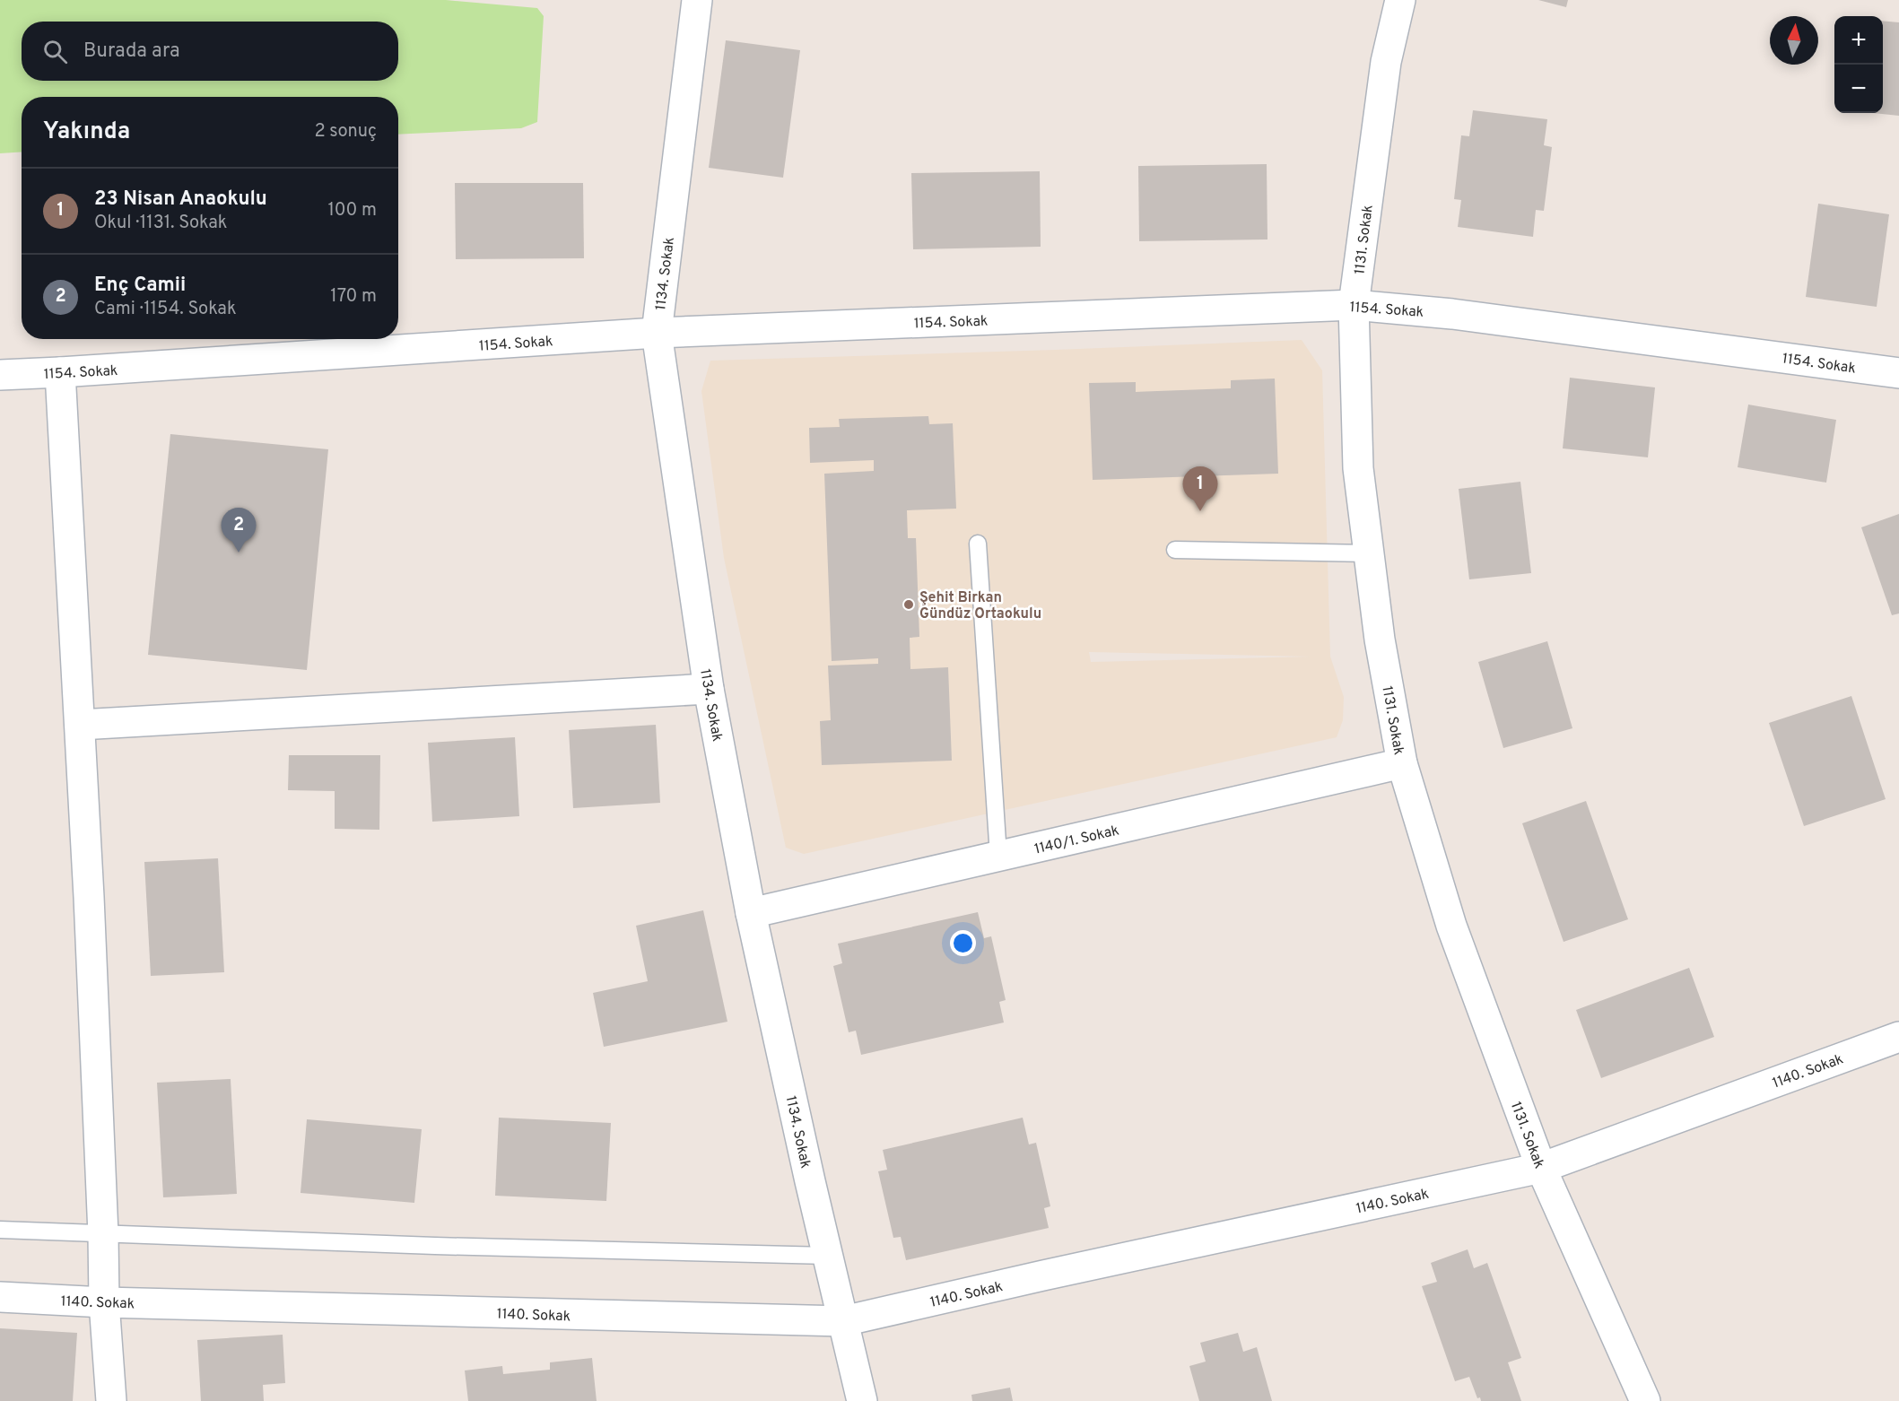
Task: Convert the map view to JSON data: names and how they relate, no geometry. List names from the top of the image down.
{
  "streets": {
    "street": [
      "1131. Sokak",
      "1134. Sokak",
      "1154. Sokak",
      "1140/1. Sokak",
      "1140. Sokak"
    ]
  },
  "crossings": [
    ["1131. Sokak", "1154. Sokak"],
    ["1131. Sokak", "1140/1. Sokak"],
    ["1131. Sokak", "1140. Sokak"],
    ["1134. Sokak", "1154. Sokak"],
    ["1134. Sokak", "1140/1. Sokak"],
    ["1134. Sokak", "1140. Sokak"]
  ],
  "places": ["Şehit Birkan Gündüz Ortaokulu"],
  "north": "top",
  "page": {
    "map_buttons": ["+", "−"],
    "search": "Burada ara",
    "heading": ["Yakında", "2 sonuç"],
    "list": [
      {
        "mark": "1",
        "name": "23 Nisan Anaokulu",
        "note": "Okul · 1131. Sokak",
        "value": "100 m"
      },
      {
        "mark": "2",
        "name": "Enç Camii",
        "note": "Cami · 1154. Sokak",
        "value": "170 m"
      }
    ],
    "pins": ["1", "2"]
  }
}
